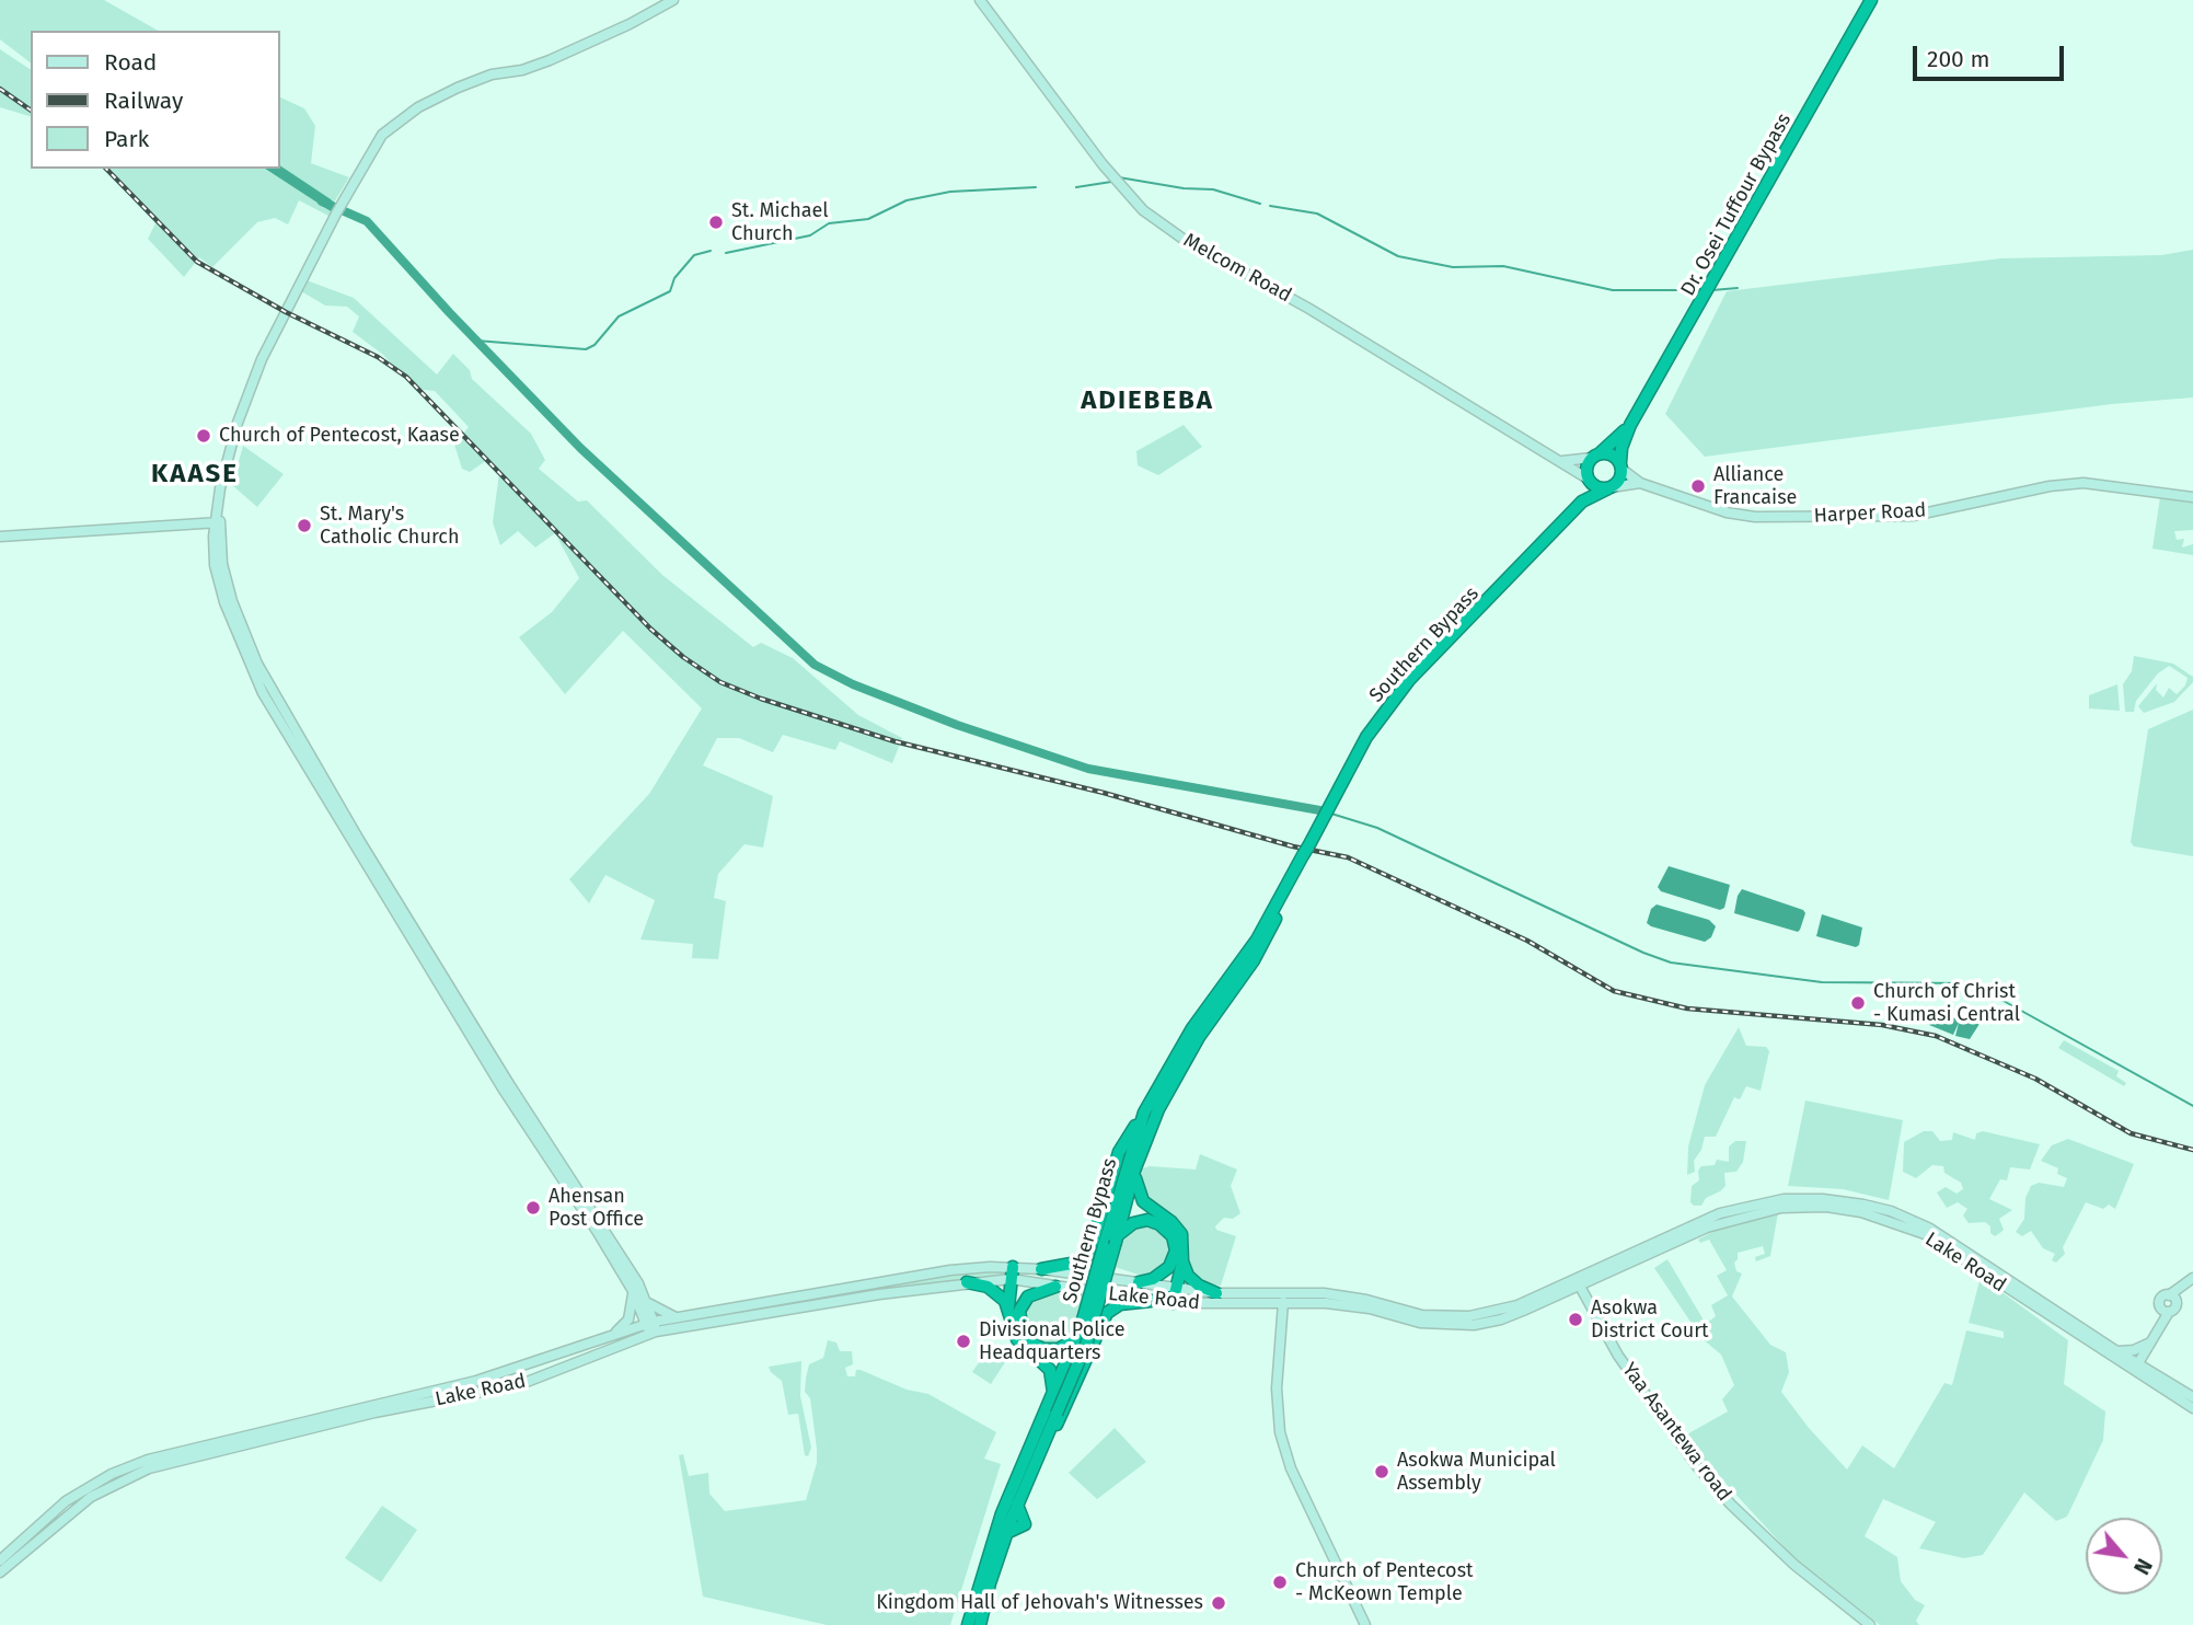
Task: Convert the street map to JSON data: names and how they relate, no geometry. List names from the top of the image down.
{
  "streets": {
    "highway": ["Dr. Osei Tuffour Bypass", "Southern Bypass"],
    "main road": [
      "Melcom Road",
      "Harper Road",
      "Lake Road",
      "Yaa Asantewa road"
    ]
  },
  "crossings": [
    ["Dr. Osei Tuffour Bypass", "Melcom Road"],
    ["Dr. Osei Tuffour Bypass", "Harper Road"],
    ["Dr. Osei Tuffour Bypass", "Southern Bypass"],
    ["Melcom Road", "Harper Road"],
    ["Melcom Road", "Southern Bypass"],
    ["Harper Road", "Southern Bypass"],
    ["Lake Road", "Yaa Asantewa road"]
  ],
  "districts": ["ADIEBEBA", "KAASE"],
  "places": [
    "St. Michael Church",
    "Church of Pentecost, Kaase",
    "Alliance Francaise",
    "St. Mary's Catholic Church",
    "Church of Christ - Kumasi Central",
    "Ahensan Post Office",
    "Asokwa District Court",
    "Divisional Police Headquarters",
    "Asokwa Municipal Assembly",
    "Church of Pentecost - McKeown Temple",
    "Kingdom Hall of Jehovah's Witnesses"
  ],
  "legend": ["Road", "Railway", "Park"],
  "scale_bar": "200 m",
  "north": "bottom right"
}
